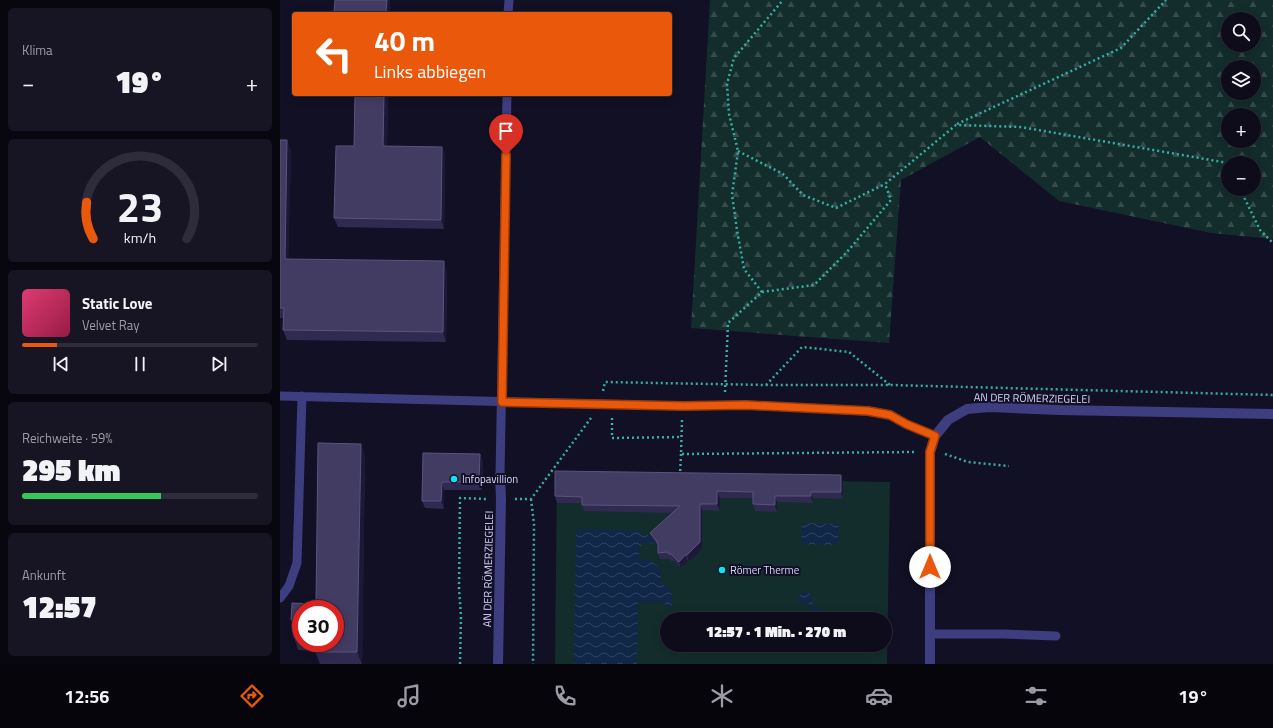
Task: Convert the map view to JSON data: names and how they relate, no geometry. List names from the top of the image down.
{
  "streets": {
    "street": ["AN DER RÖMERZIEGELEI"]
  },
  "places": ["Infopavillion", "Römer Therme"],
  "page": {
    "tile": [
      "Klima",
      ["Reichweite · 59%", "295 km"],
      ["Ankunft", "12:57"]
    ],
    "map_buttons": ["+", "−"],
    "turn": ["40 m", "Links abbiegen"],
    "heat": ["−", "19°", "+"],
    "song": ["Static Love", "Velvet Ray"],
    "limit": "30",
    "trip": "12:57 · 1 Min. · 270 m",
    "tabs": ["12:56", "19°"],
    "gauge": ["23", "km/h"]
  }
}
